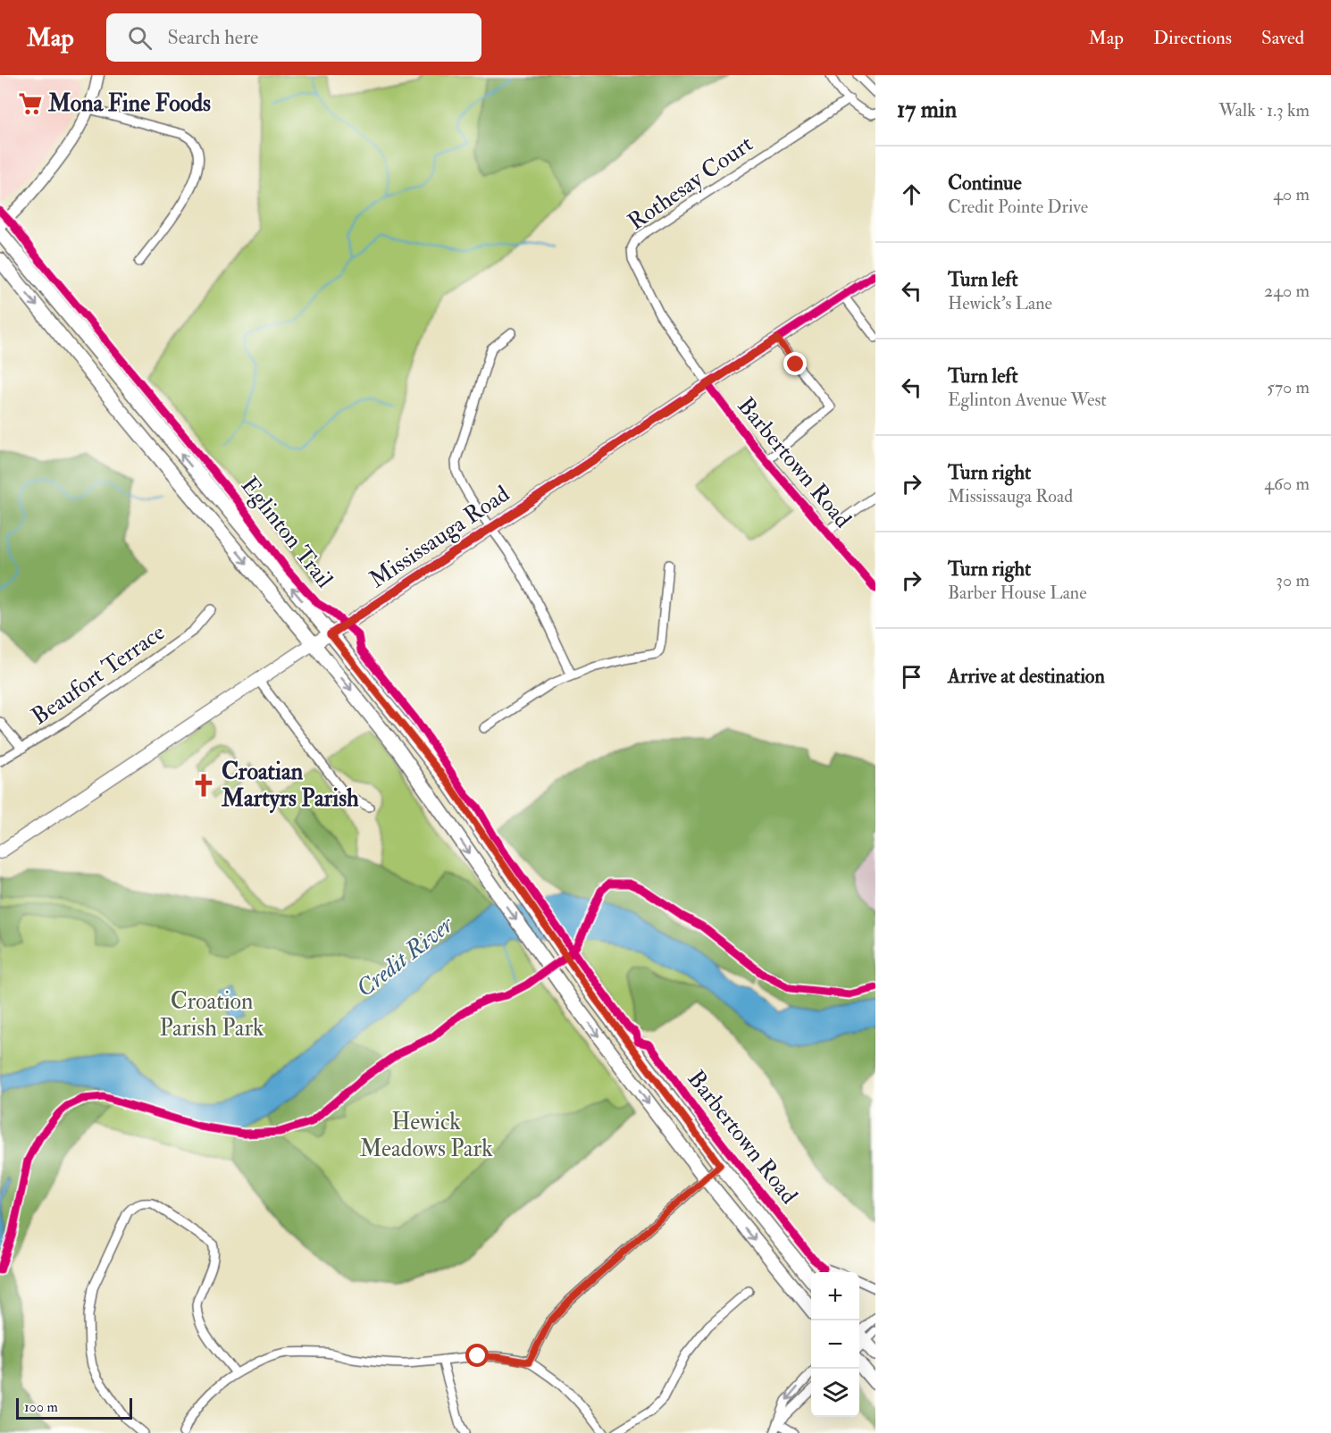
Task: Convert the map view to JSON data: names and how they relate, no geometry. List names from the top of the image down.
{
  "streets": {
    "main road": ["Mississauga Road"],
    "street": ["Rothesay Court", "Barbertown Road", "Beaufort Terrace"],
    "cycle path": ["Eglinton Trail"]
  },
  "crossings": [
    ["Rothesay Court", "Barbertown Road"],
    ["Rothesay Court", "Mississauga Road"],
    ["Barbertown Road", "Mississauga Road"]
  ],
  "water": ["Credit River"],
  "parks": ["Croation Parish Park", "Hewick Meadows Park"],
  "places": {
    "supermarket": ["Mona Fine Foods"],
    "church": ["Croatian Martyrs Parish"]
  },
  "scale_bar": "100 m",
  "page": {
    "header": "Map",
    "search": "Search here",
    "nav": ["Map", "Directions", "Saved"],
    "heading": ["17 min", "Walk · 1.3 km"],
    "list": [
      ["Continue", "Credit Pointe Drive", "40 m"],
      ["Turn left", "Hewick's Lane", "240 m"],
      ["Turn left", "Eglinton Avenue West", "570 m"],
      ["Turn right", "Mississauga Road", "460 m"],
      ["Turn right", "Barber House Lane", "30 m"],
      "Arrive at destination"
    ],
    "map_buttons": ["+", "−"],
    "scale": "100 m"
  }
}
